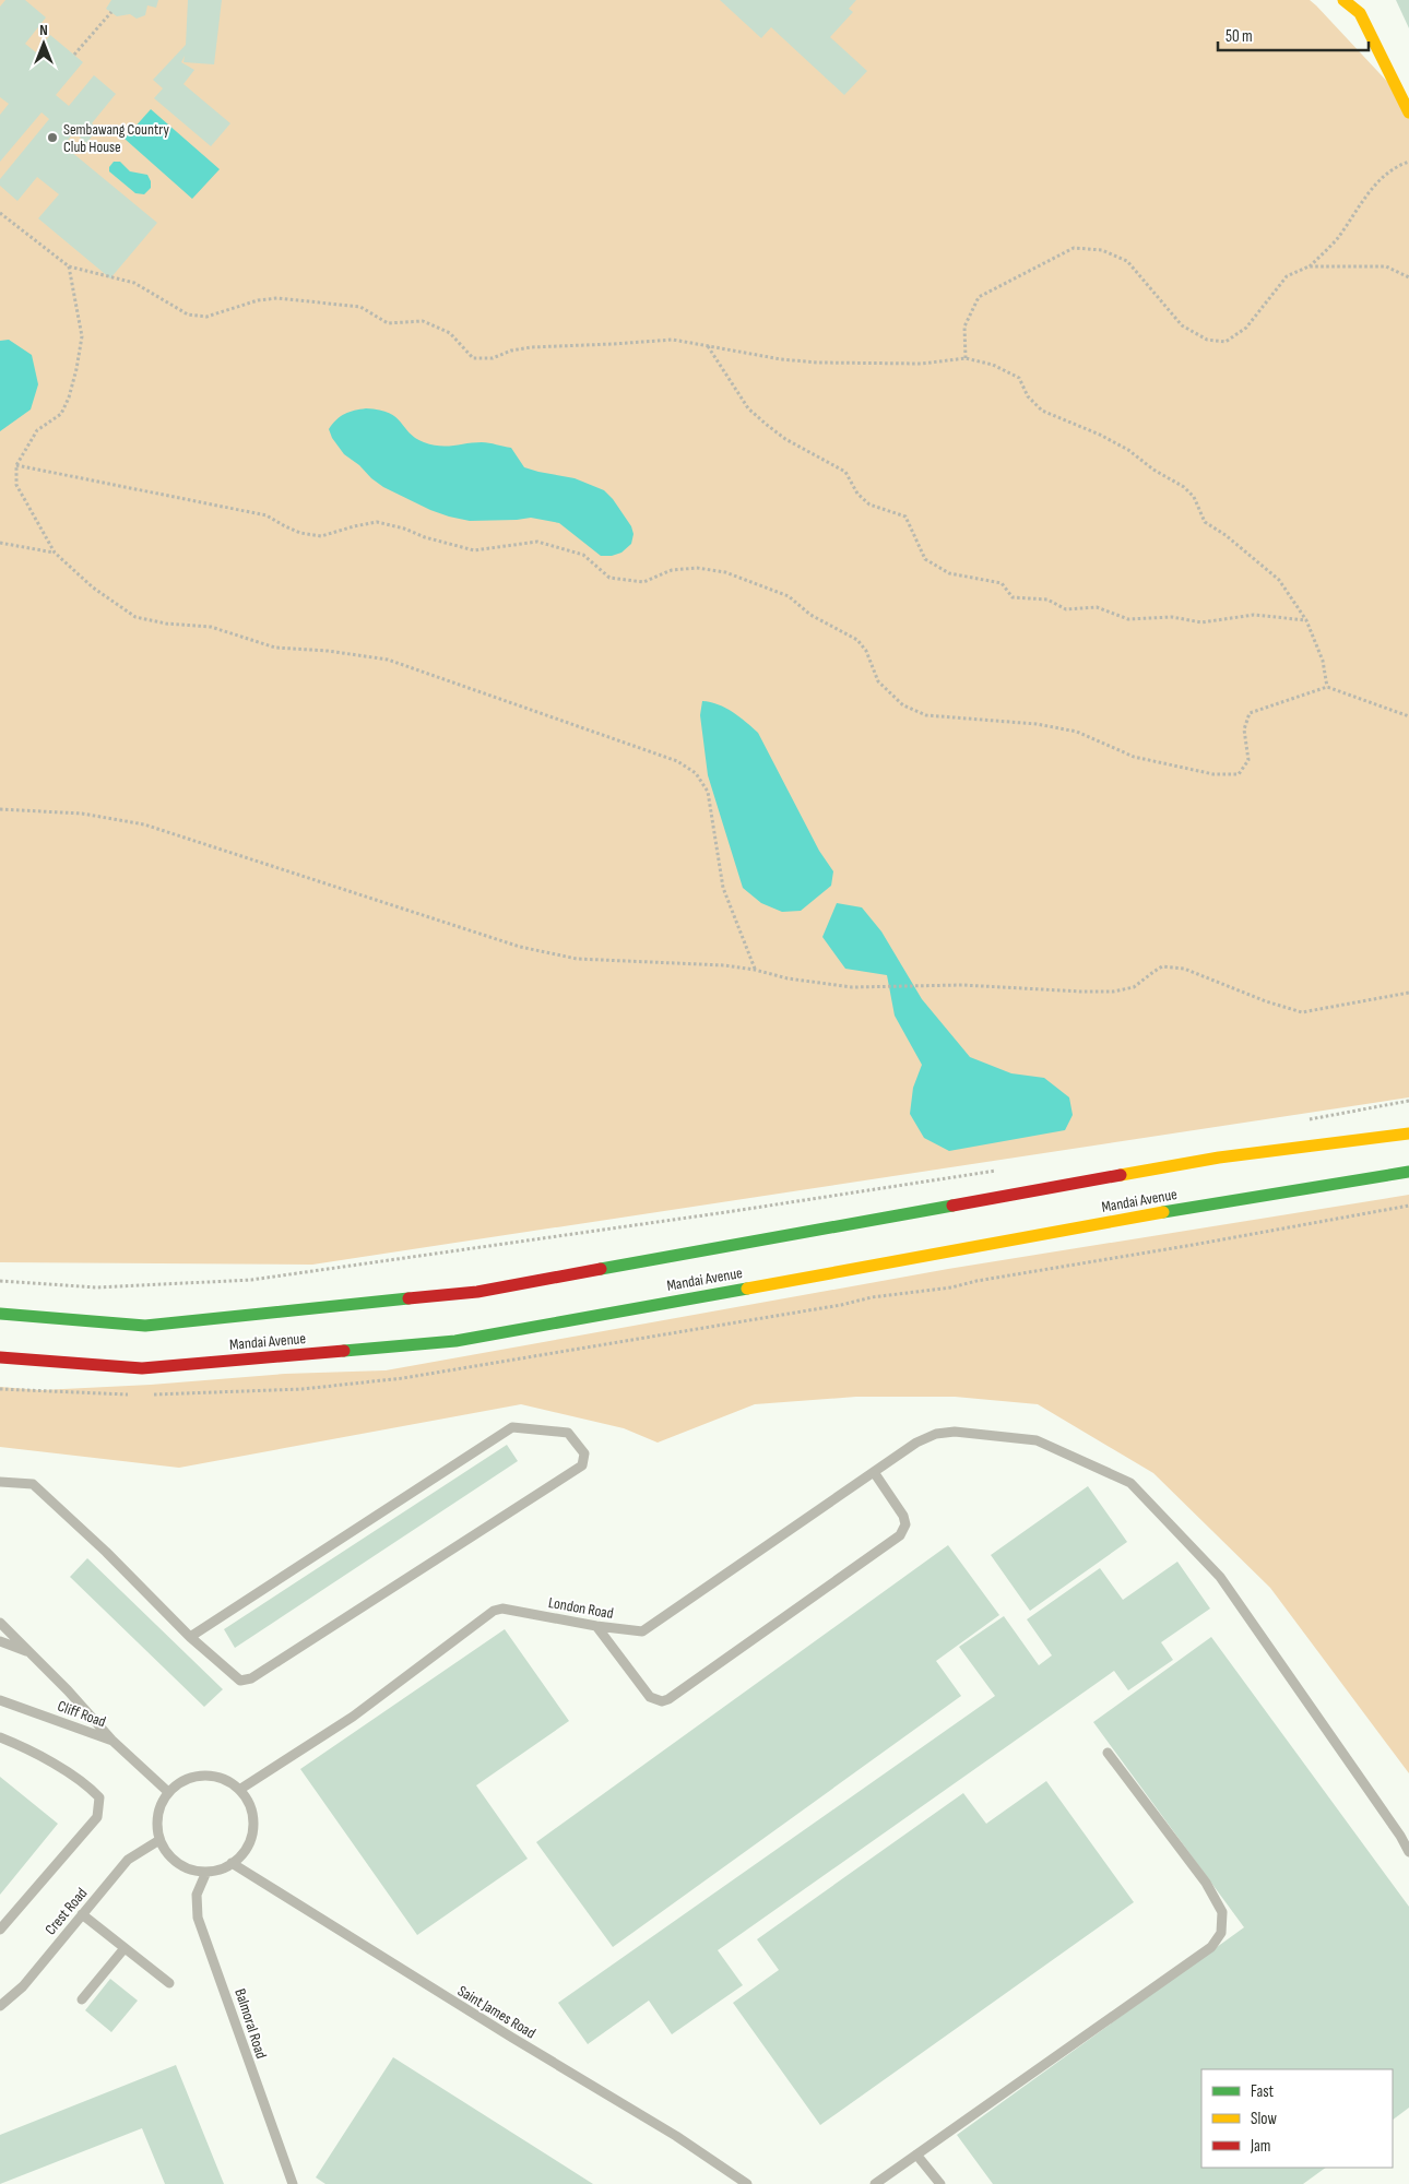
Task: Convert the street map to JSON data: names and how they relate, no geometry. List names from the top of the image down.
{
  "streets": {
    "main road": ["Mandai Avenue"],
    "lane": [
      "London Road",
      "Cliff Road",
      "Crest Road",
      "Saint James Road",
      "Balmoral Road"
    ]
  },
  "crossings": [
    ["London Road", "Cliff Road"],
    ["London Road", "Crest Road"],
    ["London Road", "Saint James Road"],
    ["London Road", "Balmoral Road"],
    ["Cliff Road", "Crest Road"],
    ["Cliff Road", "Saint James Road"],
    ["Cliff Road", "Balmoral Road"],
    ["Crest Road", "Saint James Road"],
    ["Crest Road", "Balmoral Road"],
    ["Saint James Road", "Balmoral Road"]
  ],
  "places": ["Sembawang Country Club House"],
  "legend": ["Fast", "Slow", "Jam"],
  "scale_bar": "50 m",
  "north": "top"
}
